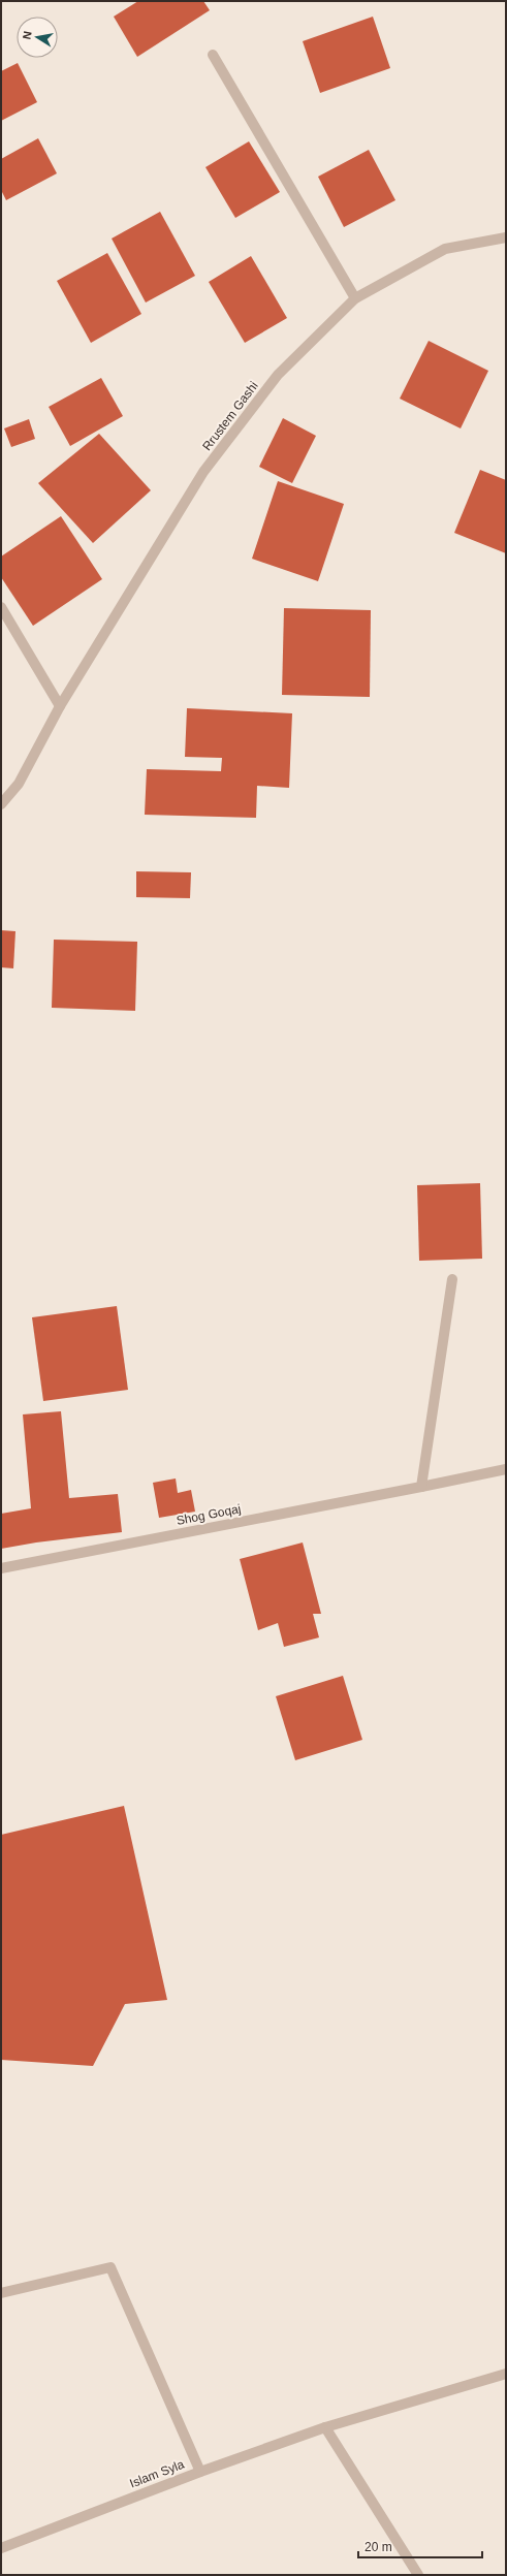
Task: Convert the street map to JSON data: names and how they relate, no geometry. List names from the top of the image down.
{
  "streets": {
    "street": ["Rrustem Gashi", "Shog Goqaj", "Islam Syla"]
  },
  "scale_bar": "20 m",
  "north": "left"
}
